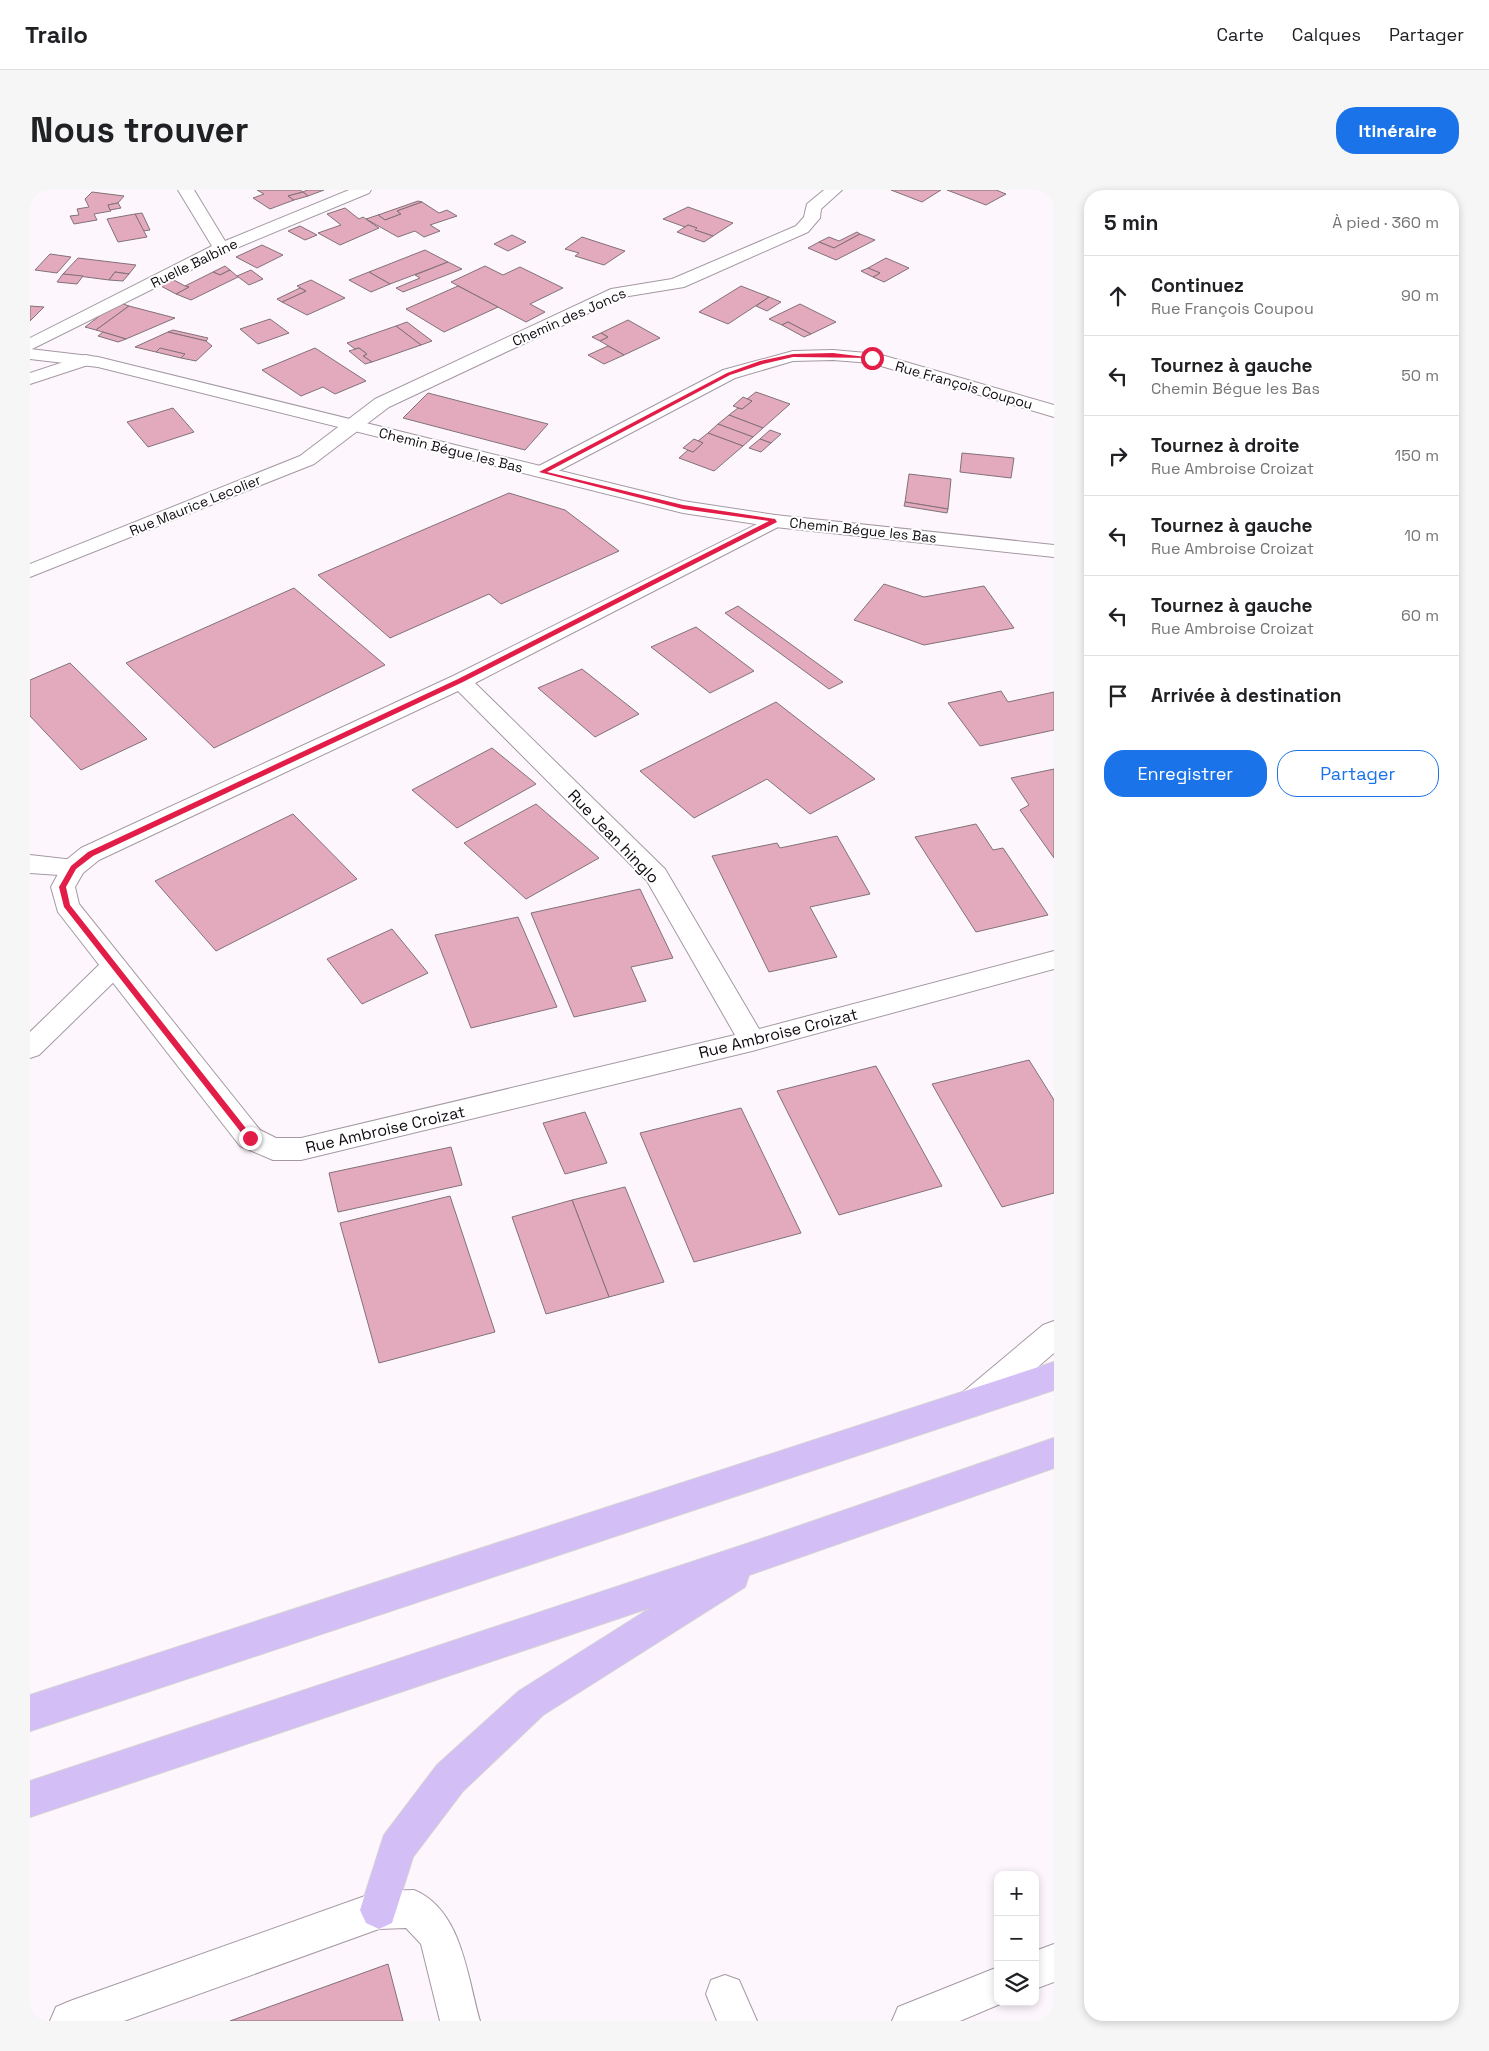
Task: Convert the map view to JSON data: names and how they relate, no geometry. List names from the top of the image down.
{
  "streets": {
    "street": [
      "Ruelle Balbine",
      "Chemin des Joncs",
      "Rue François Coupou",
      "Chemin Bégue les Bas",
      "Rue Maurice Lecolier",
      "Rue Jean hinglo",
      "Rue Ambroise Croizat"
    ]
  },
  "crossings": [
    ["Chemin des Joncs", "Chemin Bégue les Bas"],
    ["Chemin des Joncs", "Rue Maurice Lecolier"],
    ["Rue François Coupou", "Chemin Bégue les Bas"],
    ["Chemin Bégue les Bas", "Rue Maurice Lecolier"],
    ["Chemin Bégue les Bas", "Rue Ambroise Croizat"],
    ["Rue Jean hinglo", "Rue Ambroise Croizat"]
  ],
  "page": {
    "header": "Trailo",
    "nav": ["Carte", "Calques", "Partager"],
    "buttons": [
      "Itinéraire",
      ["Enregistrer", "Partager"]
    ],
    "title": "Nous trouver",
    "heading": ["5 min", "À pied · 360 m"],
    "list": [
      ["Continuez", "Rue François Coupou", "90 m"],
      ["Tournez à gauche", "Chemin Bégue les Bas", "50 m"],
      ["Tournez à droite", "Rue Ambroise Croizat", "150 m"],
      ["Tournez à gauche", "Rue Ambroise Croizat", "10 m"],
      ["Tournez à gauche", "Rue Ambroise Croizat", "60 m"],
      "Arrivée à destination"
    ],
    "map_buttons": ["+", "−"]
  }
}
